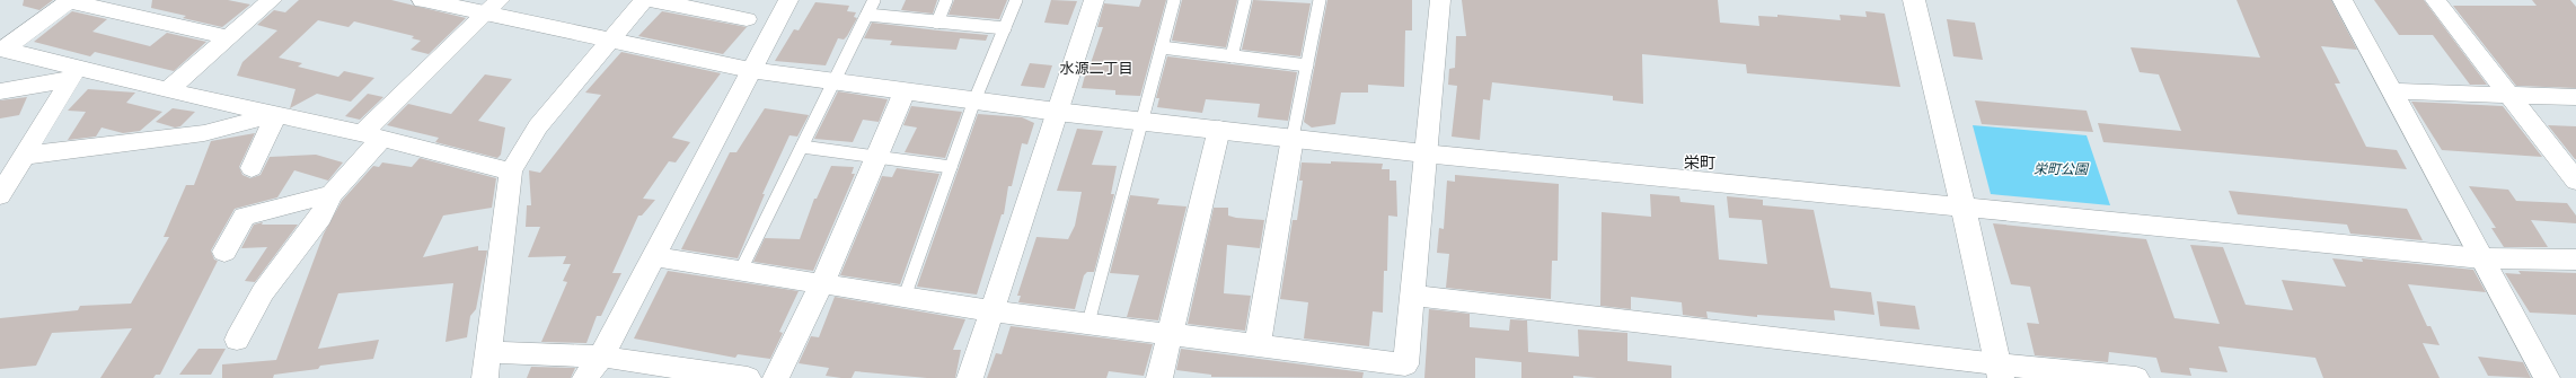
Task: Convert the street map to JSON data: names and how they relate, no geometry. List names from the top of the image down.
{
  "districts": ["水源二丁目", "栄町"],
  "parks": ["栄町公園"]
}
